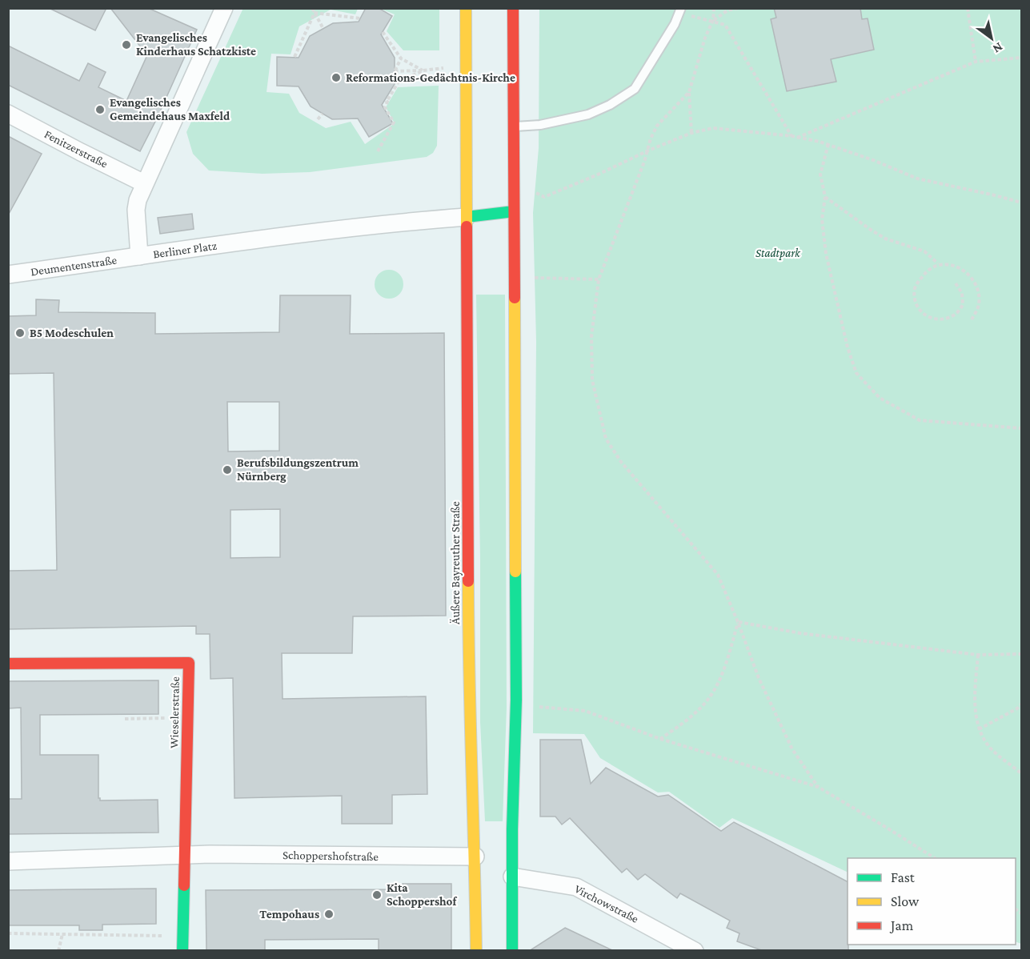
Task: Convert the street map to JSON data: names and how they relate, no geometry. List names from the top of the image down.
{
  "streets": {
    "main road": ["Äußere Bayreuther Straße", "Wieselerstraße"],
    "street": [
      "Fenitzerstraße",
      "Berliner Platz",
      "Deumentenstraße",
      "Schoppershofstraße",
      "Virchowstraße"
    ]
  },
  "crossings": [
    ["Fenitzerstraße", "Berliner Platz"],
    ["Berliner Platz", "Deumentenstraße"],
    ["Berliner Platz", "Äußere Bayreuther Straße"],
    ["Äußere Bayreuther Straße", "Schoppershofstraße"],
    ["Wieselerstraße", "Schoppershofstraße"]
  ],
  "parks": ["Stadtpark"],
  "places": [
    "Evangelisches Kinderhaus Schatzkiste",
    "Reformations-Gedächtnis-Kirche",
    "Evangelisches Gemeindehaus Maxfeld",
    "B5 Modeschulen",
    "Berufsbildungszentrum Nürnberg",
    "Kita Schoppershof",
    "Tempohaus"
  ],
  "legend": ["Fast", "Slow", "Jam"],
  "north": "bottom right"
}
